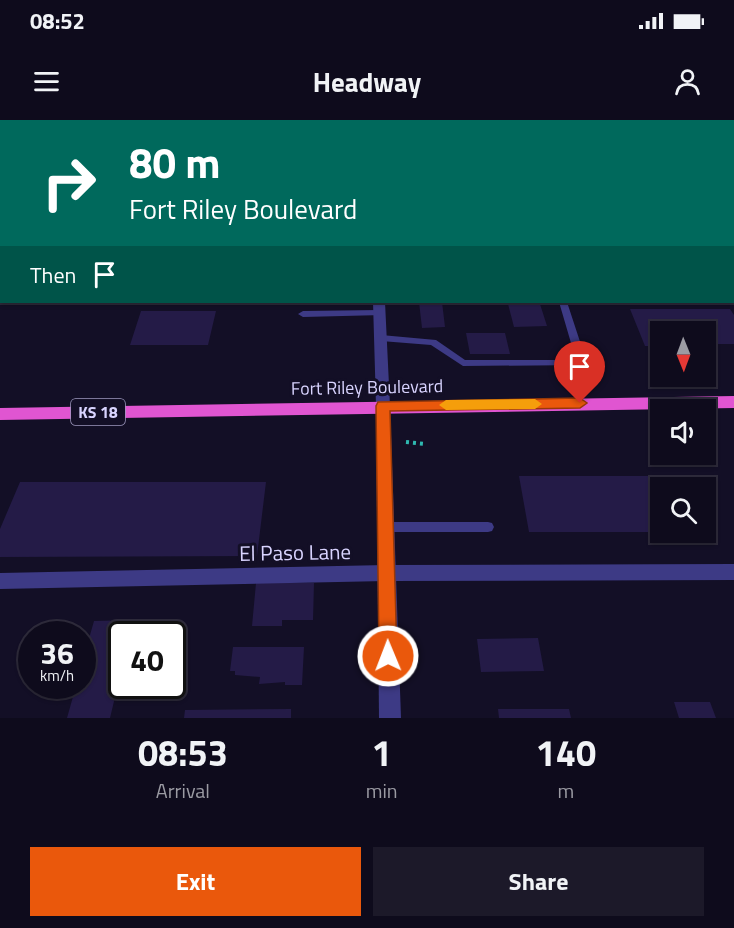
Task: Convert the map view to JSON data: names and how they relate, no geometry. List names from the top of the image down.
{
  "streets": {
    "highway": ["Fort Riley Boulevard", "KS 18"],
    "street": ["El Paso Lane"]
  },
  "north": "bottom",
  "page": {
    "status": "08:52",
    "header": "Headway",
    "turn": ["80 m", "Fort Riley Boulevard"],
    "then": "Then",
    "speed": "36 km/h",
    "limit": "40",
    "eta": [
      "08:53",
      "Arrival",
      "1",
      "min",
      "140",
      "m"
    ],
    "buttons": ["Exit", "Share"]
  }
}
